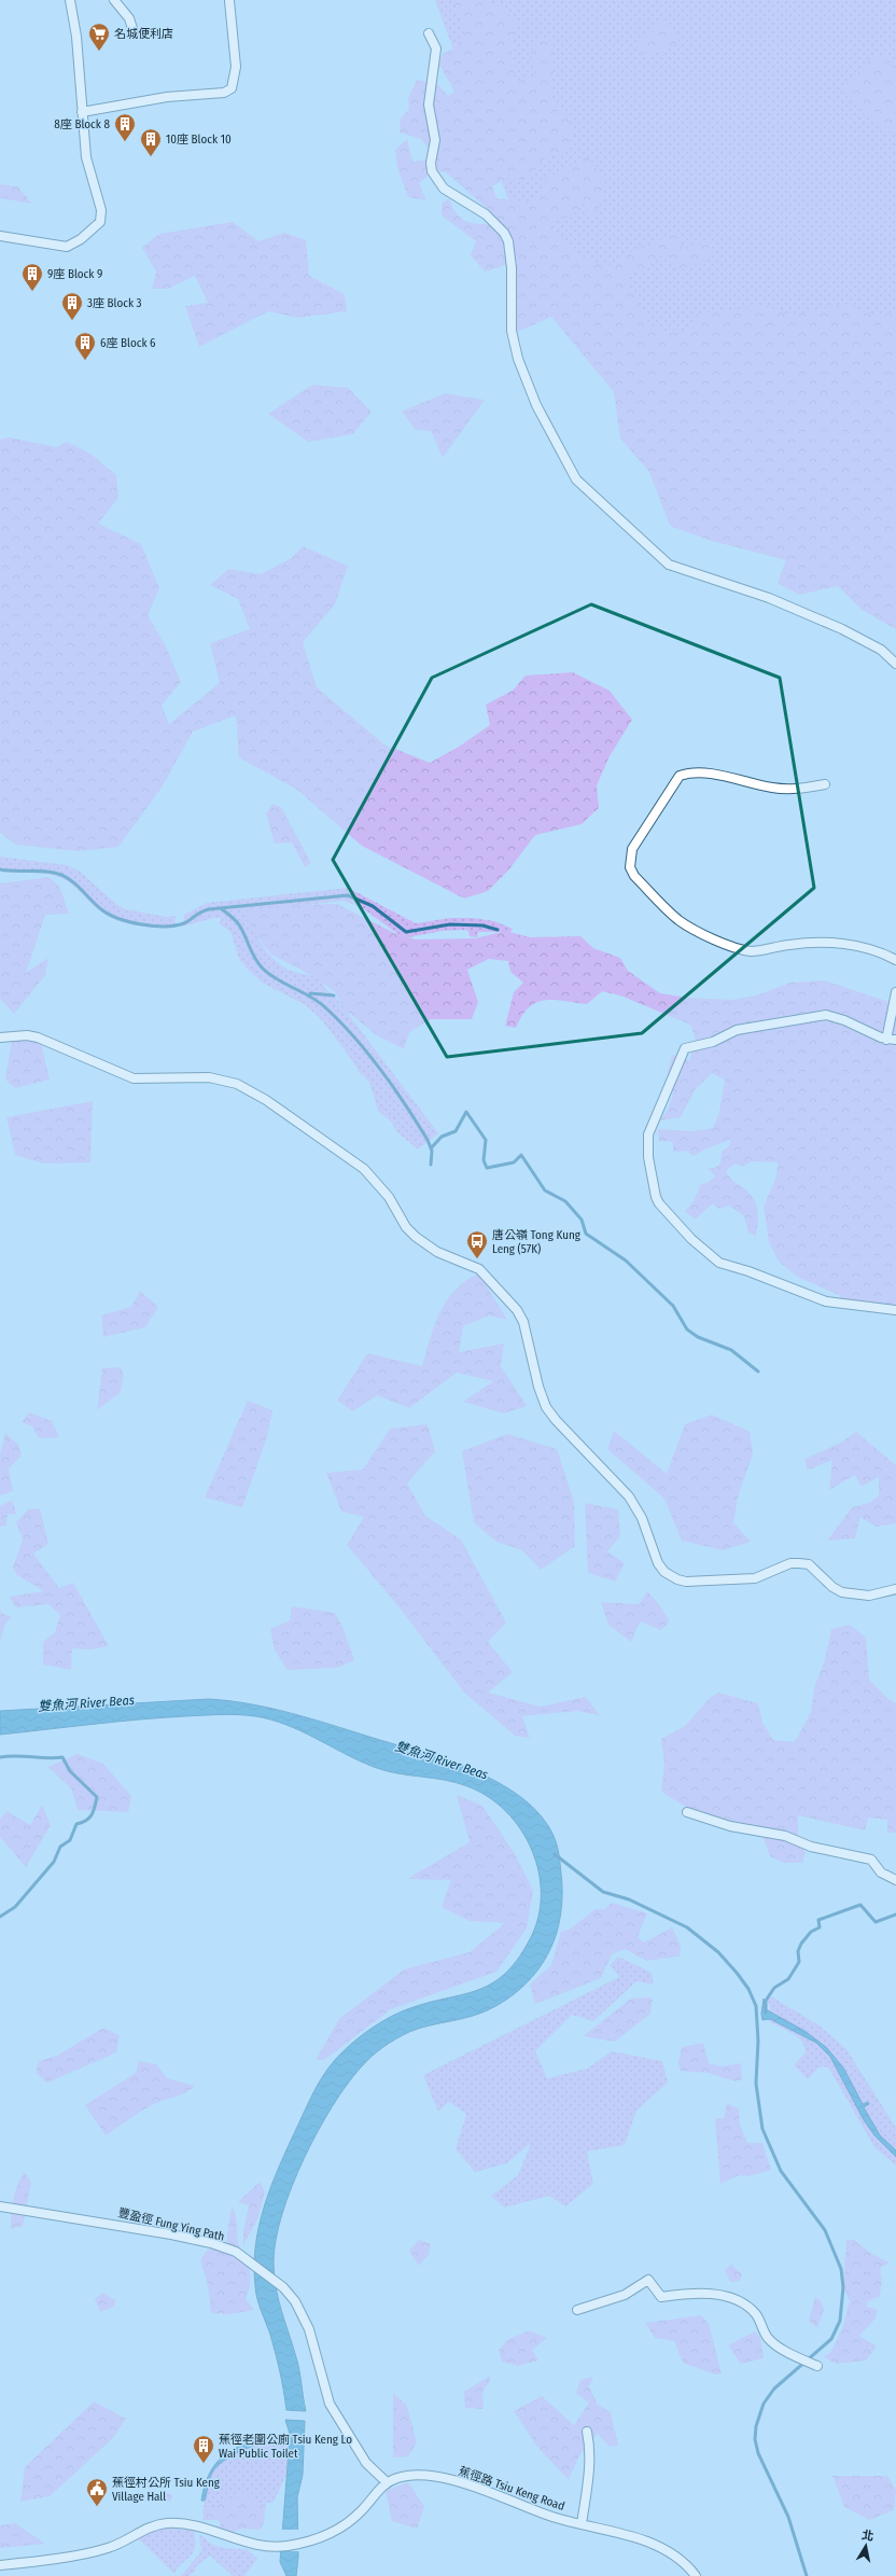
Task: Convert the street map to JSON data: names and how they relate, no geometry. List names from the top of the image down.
{
  "streets": {
    "street": ["豐盈徑 Fung Ying Path", "蕉徑路 Tsiu Keng Road"]
  },
  "crossings": [
    ["豐盈徑 Fung Ying Path", "蕉徑路 Tsiu Keng Road"]
  ],
  "water": ["雙魚河 River Beas"],
  "places": {
    "supermarket": ["名城便利店"],
    "building": [
      "8座 Block 8",
      "10座 Block 10",
      "9座 Block 9",
      "3座 Block 3",
      "6座 Block 6",
      "蕉徑老圍公廁 Tsiu Keng Lo Wai Public Toilet"
    ],
    "bus stop": ["唐公嶺 Tong Kung Leng (57K)"],
    "public building": ["蕉徑村公所 Tsiu Keng Village Hall"]
  },
  "north": "top"
}
